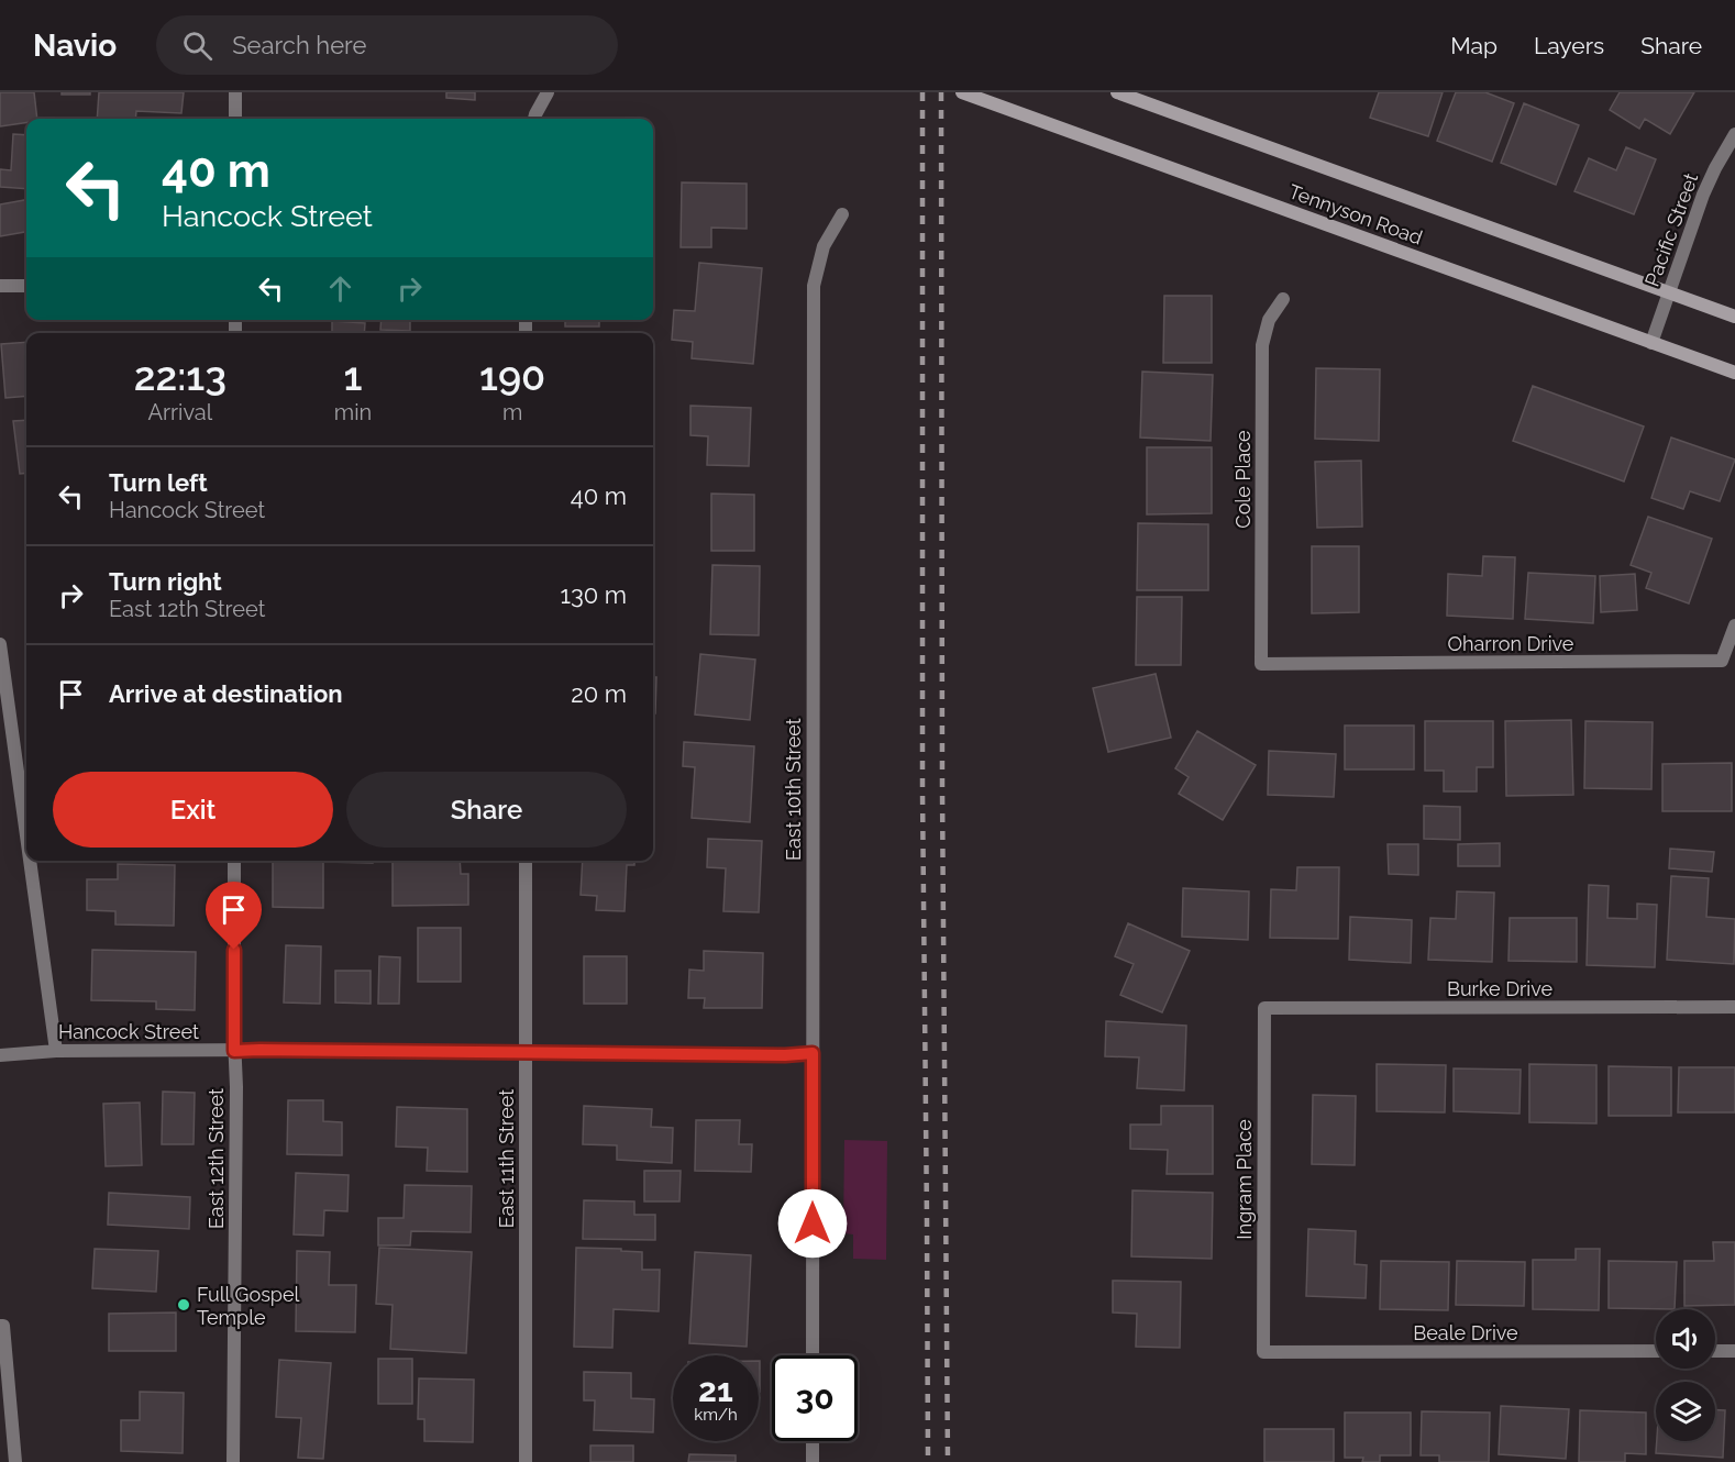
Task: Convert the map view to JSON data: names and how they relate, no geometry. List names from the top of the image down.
{
  "streets": {
    "main road": ["Tennyson Road"],
    "street": [
      "Pacific Street",
      "Cole Place",
      "Oharron Drive",
      "East 10th Street",
      "Burke Drive",
      "Hancock Street",
      "East 12th Street",
      "East 11th Street",
      "Ingram Place",
      "Beale Drive"
    ]
  },
  "crossings": [
    ["Tennyson Road", "Pacific Street"],
    ["Cole Place", "Oharron Drive"],
    ["East 10th Street", "Hancock Street"],
    ["Burke Drive", "Ingram Place"],
    ["Hancock Street", "East 12th Street"],
    ["Hancock Street", "East 11th Street"],
    ["Ingram Place", "Beale Drive"]
  ],
  "places": ["Full Gospel Temple"],
  "page": {
    "header": "Navio",
    "search": "Search here",
    "nav": ["Map", "Layers", "Share"],
    "turn": ["40 m", "Hancock Street"],
    "eta": [
      "22:13",
      "Arrival",
      "1",
      "min",
      "190",
      "m"
    ],
    "list": [
      {
        "name": "Turn left",
        "note": "Hancock Street",
        "value": "40 m"
      },
      {
        "name": "Turn right",
        "note": "East 12th Street",
        "value": "130 m"
      },
      {
        "name": "Arrive at destination",
        "value": "20 m"
      }
    ],
    "buttons": ["Exit", "Share"],
    "speed": "21 km/h",
    "limit": "30"
  }
}
